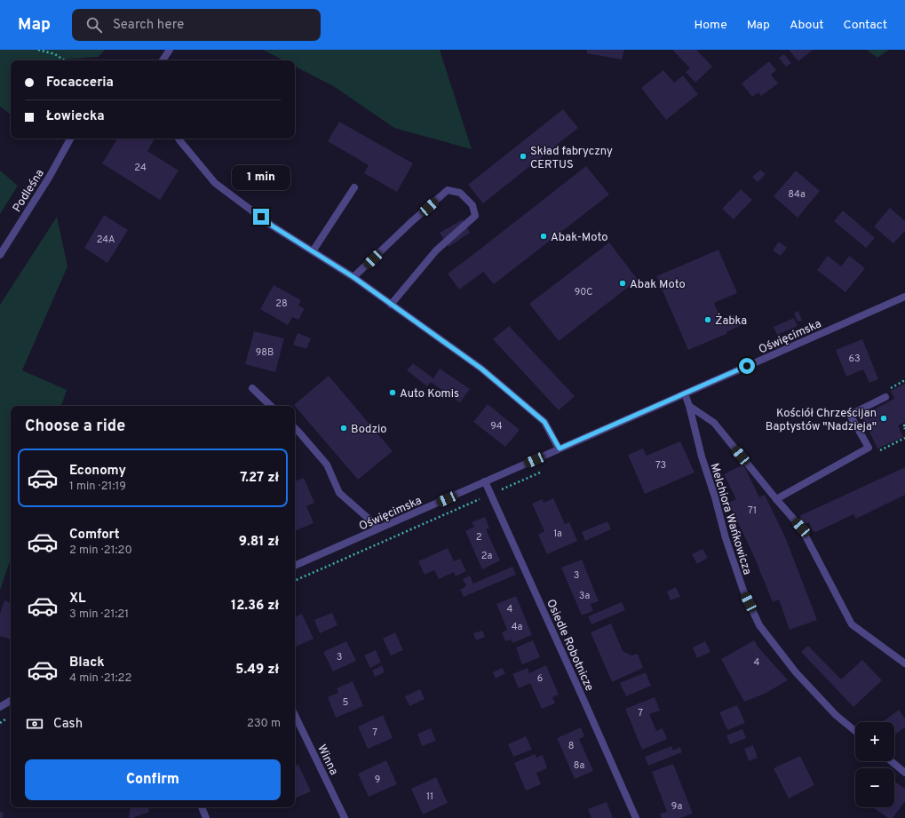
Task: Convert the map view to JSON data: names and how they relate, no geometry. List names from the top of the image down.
{
  "streets": {
    "street": [
      "Podleśna",
      "Oświęcimska",
      "Melchiora Wańkowicza",
      "Osiedle Robotnicze",
      "Winna"
    ]
  },
  "crossings": [
    ["Oświęcimska", "Melchiora Wańkowicza"],
    ["Oświęcimska", "Osiedle Robotnicze"]
  ],
  "places": [
    "Skład fabryczny CERTUS",
    "Abak-Moto",
    "Abak Moto",
    "Żabka",
    "Auto Komis",
    "Kościół Chrześcijan Baptystów \"Nadzieja\"",
    "Bodzio"
  ],
  "house_numbers": [
    "24",
    "84a",
    "24A",
    "90C",
    "28",
    "98B",
    "63",
    "94",
    "73",
    "71",
    "1a",
    "2",
    "2a",
    "3",
    "3a",
    "4",
    "4a",
    "3",
    "4",
    "6",
    "5",
    "7",
    "7",
    "8",
    "8a",
    "9",
    "11",
    "9a"
  ],
  "page": {
    "header": "Map",
    "search": "Search here",
    "nav": [
      "Home",
      "Map",
      "About",
      "Contact"
    ],
    "banner": ["Focacceria", "Łowiecka"],
    "bubble": "1 min",
    "heading": "Choose a ride",
    "list": [
      {
        "name": "Economy",
        "note": "1 min · 21:19",
        "value": "7.27 zł"
      },
      {
        "name": "Comfort",
        "note": "2 min · 21:20",
        "value": "9.81 zł"
      },
      {
        "name": "XL",
        "note": "3 min · 21:21",
        "value": "12.36 zł"
      },
      {
        "name": "Black",
        "note": "4 min · 21:22",
        "value": "5.49 zł"
      }
    ],
    "pay": ["Cash", "230 m"],
    "map_buttons": ["+", "−"],
    "buttons": "Confirm"
  }
}
